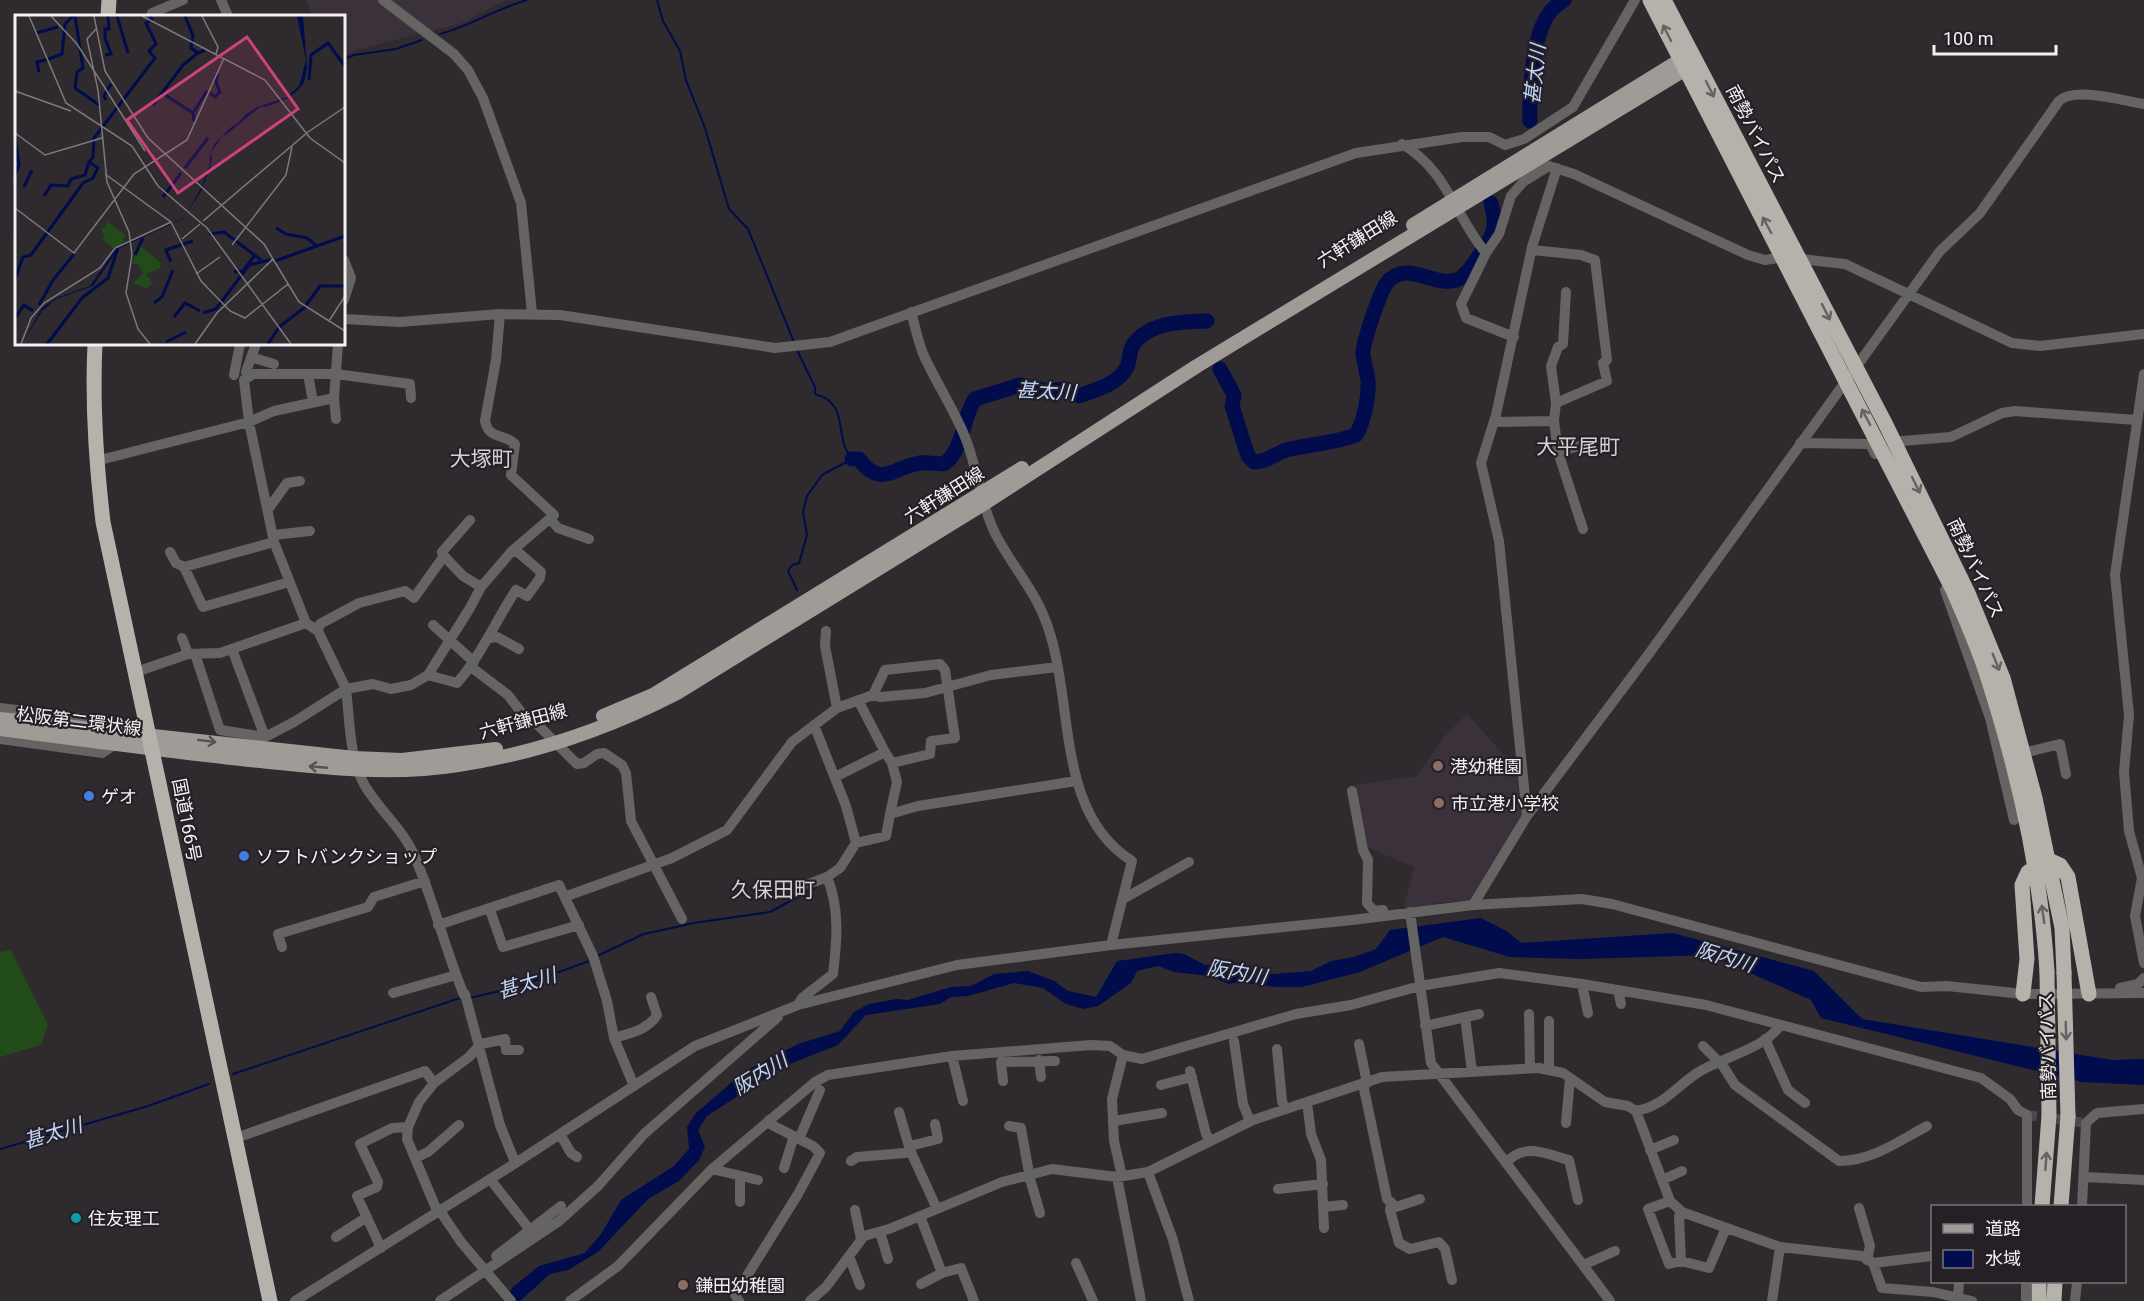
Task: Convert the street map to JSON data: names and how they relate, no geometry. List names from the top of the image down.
{
  "streets": {
    "highway": ["南勢バイパス", "国道166号"],
    "main road": ["六軒鎌田線", "松阪第二環状線"]
  },
  "crossings": [
    ["南勢バイパス", "六軒鎌田線"],
    ["六軒鎌田線", "松阪第二環状線"],
    ["六軒鎌田線", "国道166号"],
    ["松阪第二環状線", "国道166号"]
  ],
  "districts": ["大平尾町", "大塚町", "久保田町"],
  "water": ["甚太川", "阪内川"],
  "places": [
    "港幼稚園",
    "ゲオ",
    "市立港小学校",
    "ソフトバンクショップ",
    "住友理工",
    "鎌田幼稚園"
  ],
  "legend": ["道路", "水域"],
  "scale_bar": "100 m"
}
